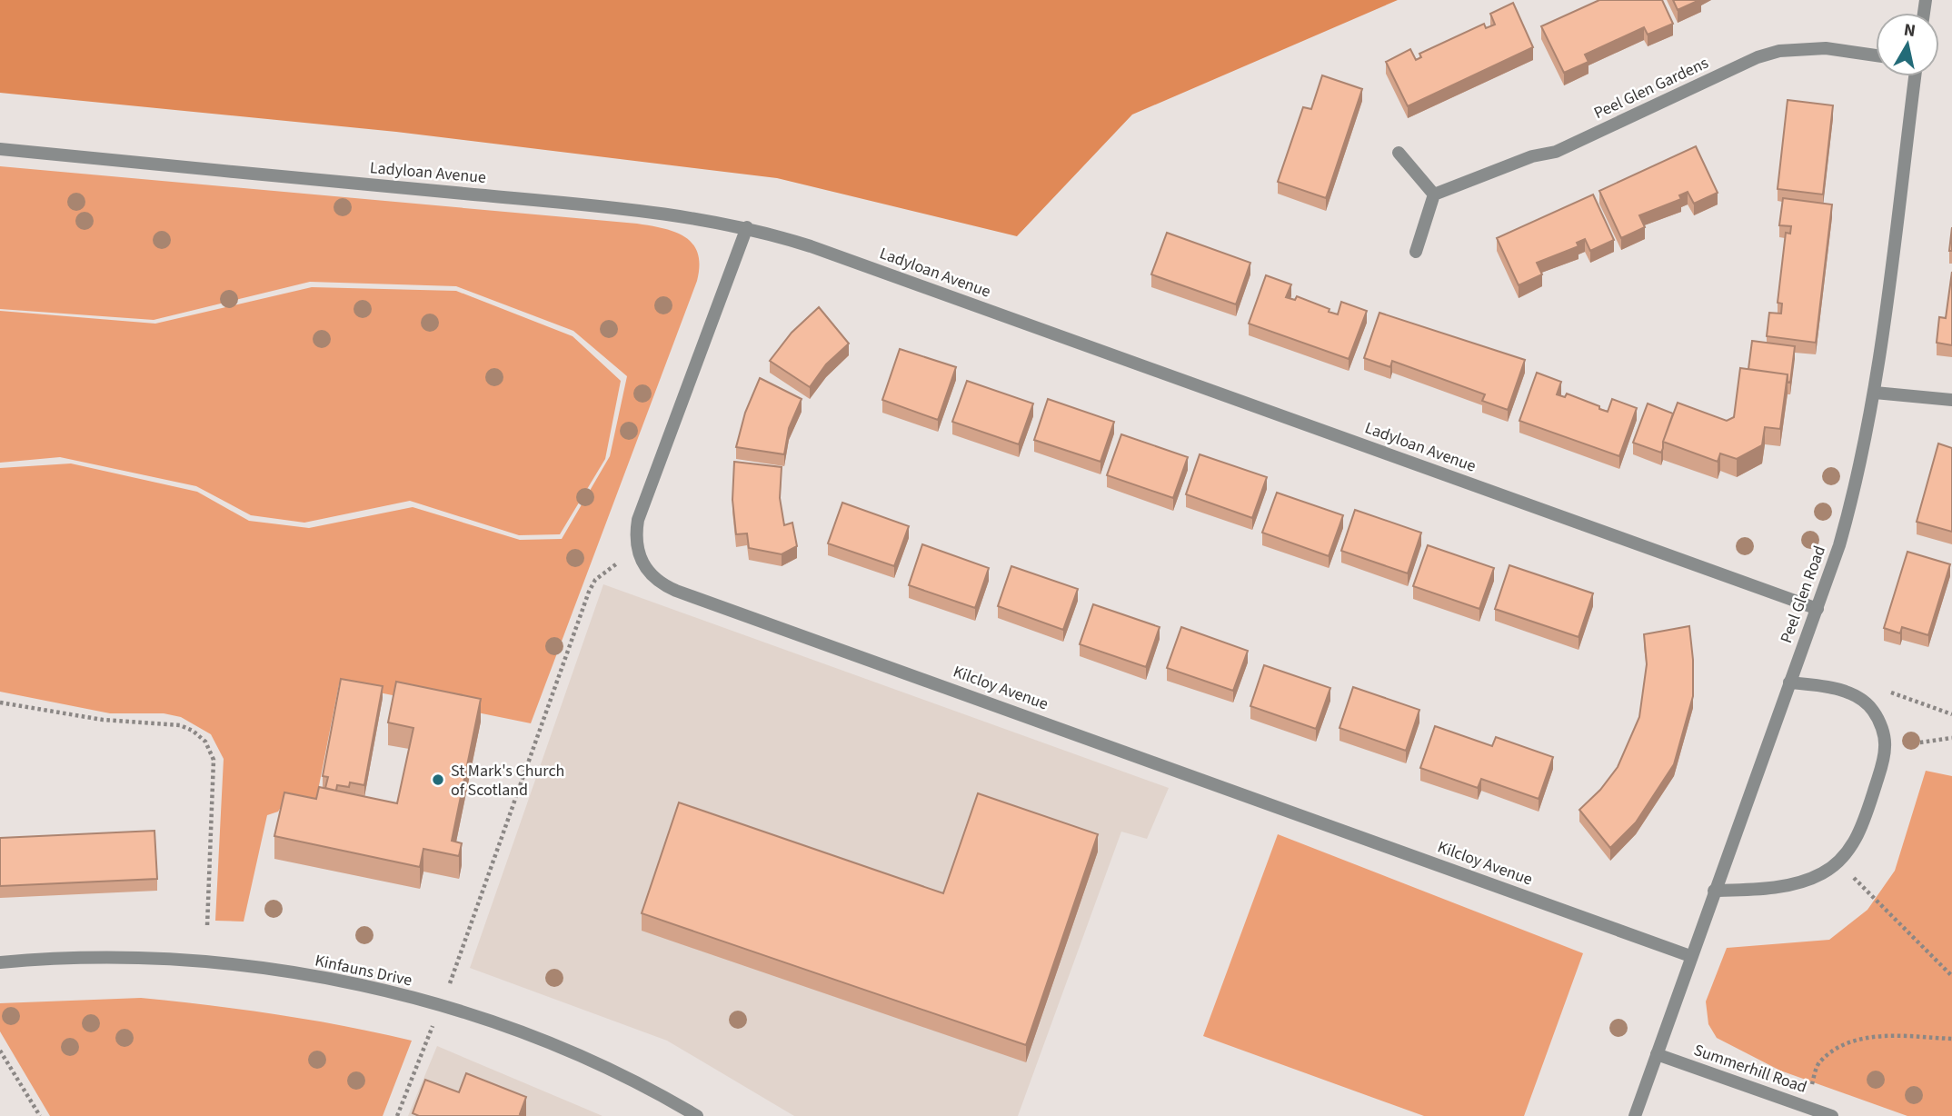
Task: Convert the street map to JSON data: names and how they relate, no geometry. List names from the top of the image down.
{
  "streets": {
    "street": [
      "Peel Glen Gardens",
      "Ladyloan Avenue",
      "Peel Glen Road",
      "Kilcloy Avenue",
      "Kinfauns Drive",
      "Summerhill Road"
    ]
  },
  "crossings": [
    ["Ladyloan Avenue", "Peel Glen Road"],
    ["Peel Glen Road", "Kilcloy Avenue"],
    ["Peel Glen Road", "Summerhill Road"]
  ],
  "places": ["St Mark's Church of Scotland"],
  "north": "top"
}
